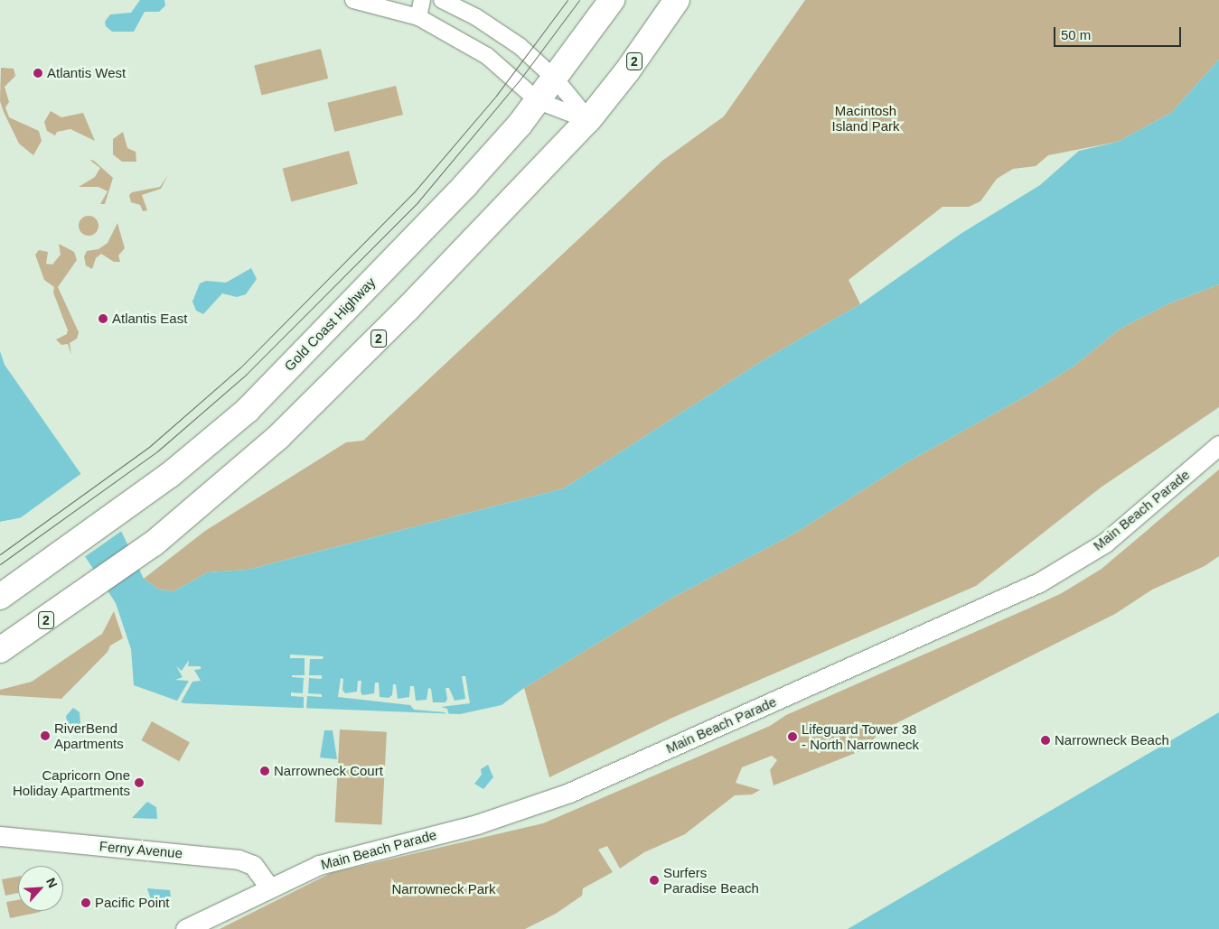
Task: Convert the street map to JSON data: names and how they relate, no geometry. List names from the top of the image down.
{
  "streets": {
    "highway": ["2", "Gold Coast Highway"],
    "street": ["Main Beach Parade", "Ferny Avenue"]
  },
  "crossings": [
    ["Main Beach Parade", "Ferny Avenue"]
  ],
  "parks": ["Macintosh Island Park", "Narrowneck Park"],
  "places": [
    "Atlantis West",
    "Atlantis East",
    "RiverBend Apartments",
    "Lifeguard Tower 38 - North Narrowneck",
    "Narrowneck Beach",
    "Narrowneck Court",
    "Capricorn One Holiday Apartments",
    "Surfers Paradise Beach",
    "Pacific Point"
  ],
  "scale_bar": "50 m",
  "north": "top right"
}
